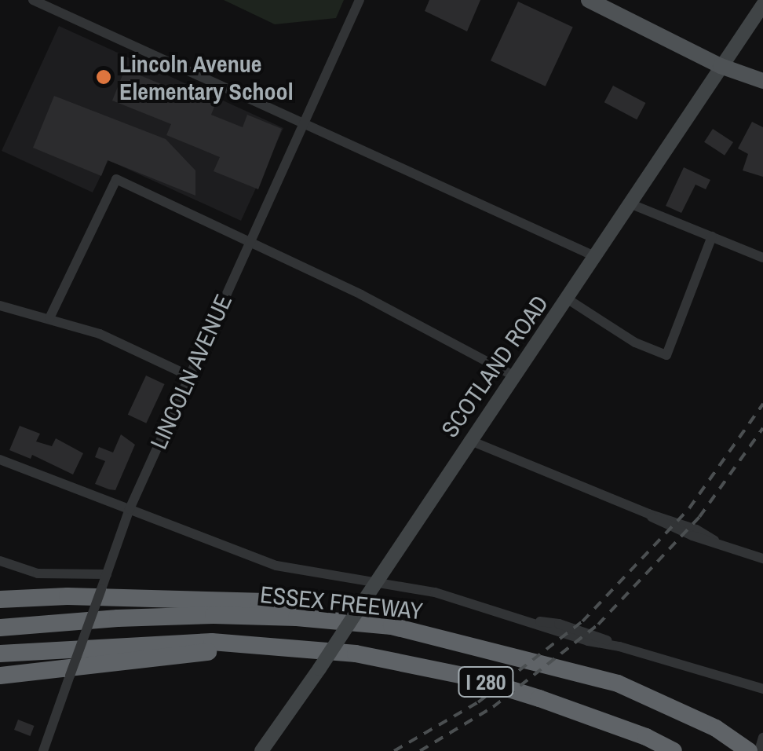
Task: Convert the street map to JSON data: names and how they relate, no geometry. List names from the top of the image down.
{
  "streets": {
    "highway": ["ESSEX FREEWAY", "I 280"],
    "main road": ["SCOTLAND ROAD"],
    "street": ["LINCOLN AVENUE"]
  },
  "places": ["Lincoln Avenue Elementary School"]
}
